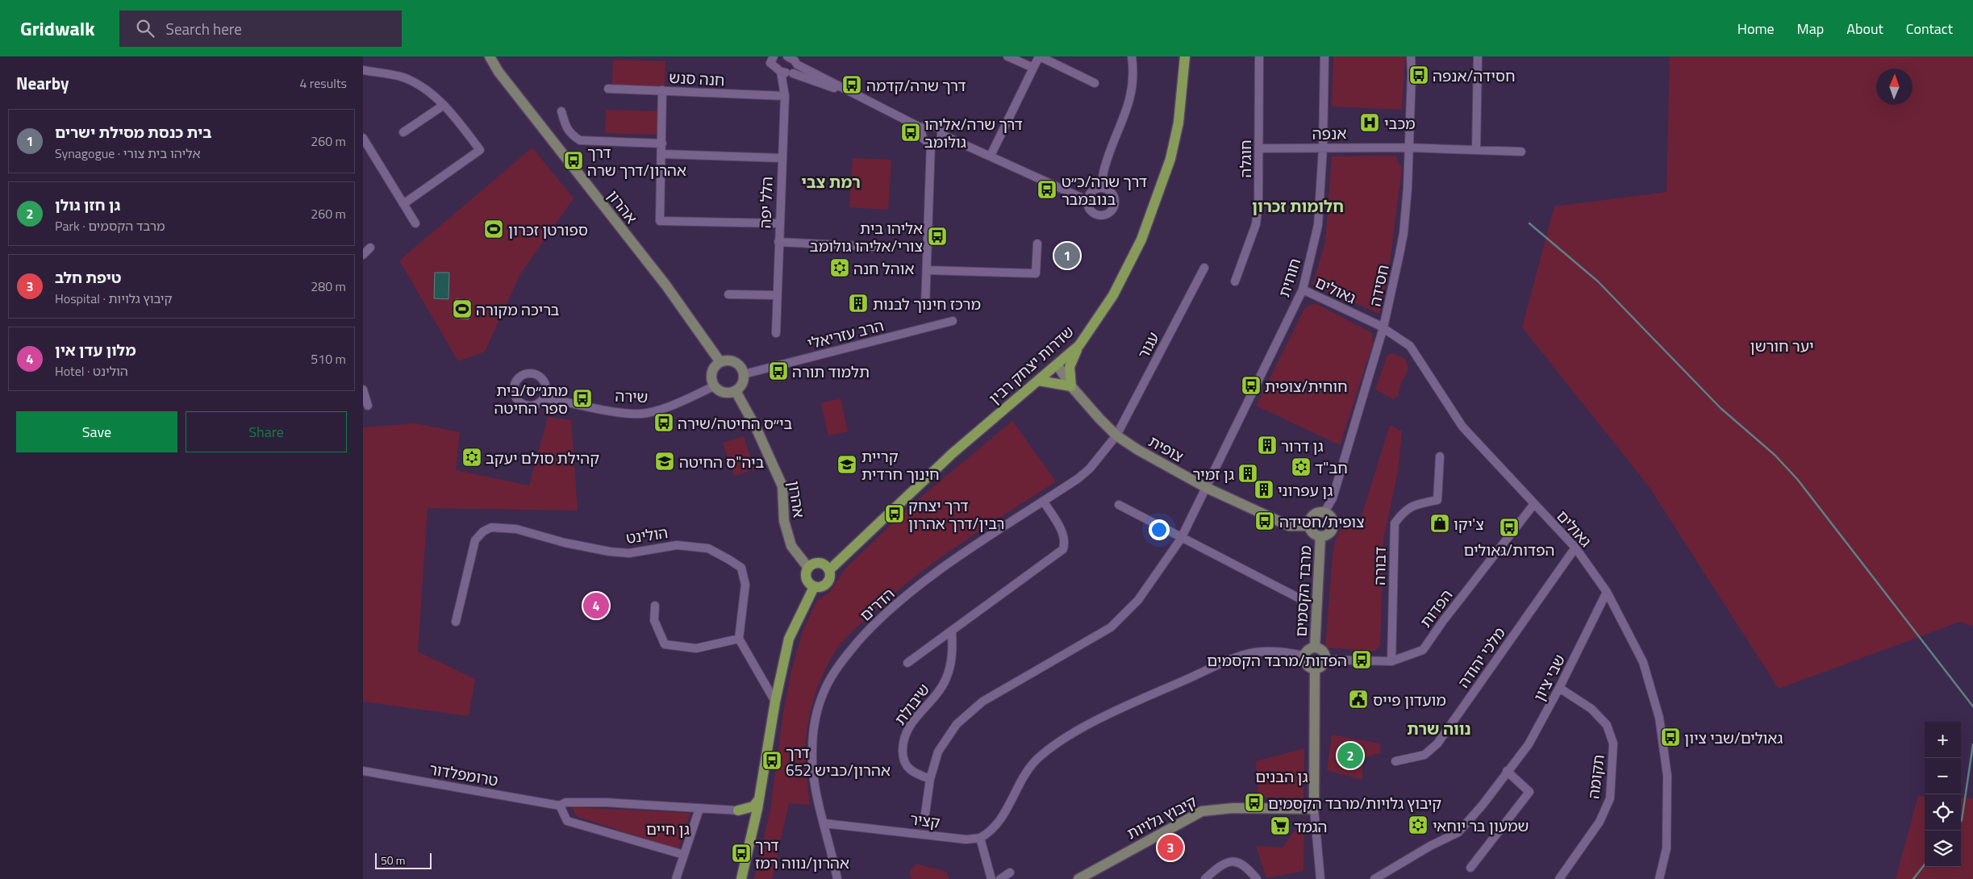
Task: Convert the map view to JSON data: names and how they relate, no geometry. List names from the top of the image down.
{
  "streets": {
    "main road": ["שדרות יצחק רבין"],
    "street": [
      "חנה סנש",
      "אנפה",
      "חוגלה",
      "הלל יפה",
      "אהרון",
      "חוחית",
      "חסידה",
      "גאולים",
      "הרב עזריאלי",
      "עגור",
      "שירה",
      "צופית",
      "הולינט",
      "דבורה",
      "מרבד הקסמים",
      "הדרים",
      "הפדות",
      "מלכי יהודה",
      "שבי ציון",
      "שיבולת",
      "טרומפלדור",
      "תקומה",
      "קיבוץ גלויות",
      "קציר"
    ]
  },
  "crossings": [
    ["חנה סנש", "הלל יפה"],
    ["אנפה", "חוגלה"],
    ["אנפה", "חוחית"],
    ["אנפה", "חסידה"],
    ["אהרון", "הרב עזריאלי"],
    ["אהרון", "שדרות יצחק רבין"],
    ["אהרון", "שירה"],
    ["חוחית", "גאולים"],
    ["חוחית", "צופית"],
    ["חוחית", "שיבולת"],
    ["חסידה", "גאולים"],
    ["חסידה", "צופית"],
    ["חסידה", "מרבד הקסמים"],
    ["גאולים", "הפדות"],
    ["גאולים", "מלכי יהודה"],
    ["גאולים", "שבי ציון"],
    ["הרב עזריאלי", "שירה"],
    ["עגור", "צופית"],
    ["עגור", "הדרים"],
    ["שדרות יצחק רבין", "צופית"],
    ["צופית", "מרבד הקסמים"],
    ["צופית", "הדרים"],
    ["דבורה", "הפדות"],
    ["מרבד הקסמים", "הפדות"],
    ["הדרים", "קציר"],
    ["שבי ציון", "תקומה"]
  ],
  "districts": ["רמת צבי", "חלומות זכרון", "נווה שרת"],
  "parks": ["יער חורשן", "גן הבנים", "גן חיים"],
  "places": {
    "bus stop": [
      "חסידה/אנפה",
      "דרך שרה/קדמה",
      "דרך שרה/אליהו גולומב",
      "דרך אהרון/דרך שרה",
      "דרך שרה/כ״ט בנובמבר",
      "אליהו בית צורי/אליהו גולומב",
      "תלמוד תורה",
      "חוחית/צופית",
      "מתנ״ס/בית ספר החיטה",
      "בי״ס החיטה/שירה",
      "דרך יצחק רבין/דרך אהרון",
      "צופית/חסידה",
      "הפדות/גאולים",
      "הפדות/מרבד הקסמים",
      "גאולים/שבי ציון",
      "דרך אהרון/כביש 652",
      "קיבוץ גלויות/מרבד הקסמים",
      "דרך אהרון/נווה רמז"
    ],
    "hospital": ["מכבי"],
    "sports": ["ספורטן זכרון", "בריכה מקורה"],
    "synagogue": [
      "אוהל חנה",
      "קהילת סולם יעקב",
      "חב\"ד",
      "שמעון בר יוחאי"
    ],
    "building": [
      "מרכז חינוך לבנות",
      "גן דרור",
      "גן זמיר",
      "גן עפרוני"
    ],
    "school or university": ["ביה\"ס החיטה", "קריית חינוך חרדית"],
    "shop": ["צ'יקו"],
    "public building": ["מועדון פייס"],
    "supermarket": ["הגמד"]
  },
  "scale_bar": "50 m",
  "north": "top",
  "page": {
    "header": "Gridwalk",
    "search": "Search here",
    "nav": [
      "Home",
      "Map",
      "About",
      "Contact"
    ],
    "heading": ["Nearby", "4 results"],
    "list": [
      {
        "mark": "1",
        "name": "בית כנסת מסילת ישרים",
        "note": "Synagogue · אליהו בית צורי",
        "value": "260 m"
      },
      {
        "mark": "2",
        "name": "גן חזן גולן",
        "note": "Park · מרבד הקסמים",
        "value": "260 m"
      },
      {
        "mark": "3",
        "name": "טיפת חלב",
        "note": "Hospital · קיבוץ גלויות",
        "value": "280 m"
      },
      {
        "mark": "4",
        "name": "מלון עדן אין",
        "note": "Hotel · הולינט",
        "value": "510 m"
      }
    ],
    "pins": [
      "1",
      "4",
      "2",
      "3"
    ],
    "buttons": ["Save", "Share"],
    "map_buttons": ["+", "−"],
    "scale": "50 m"
  }
}
